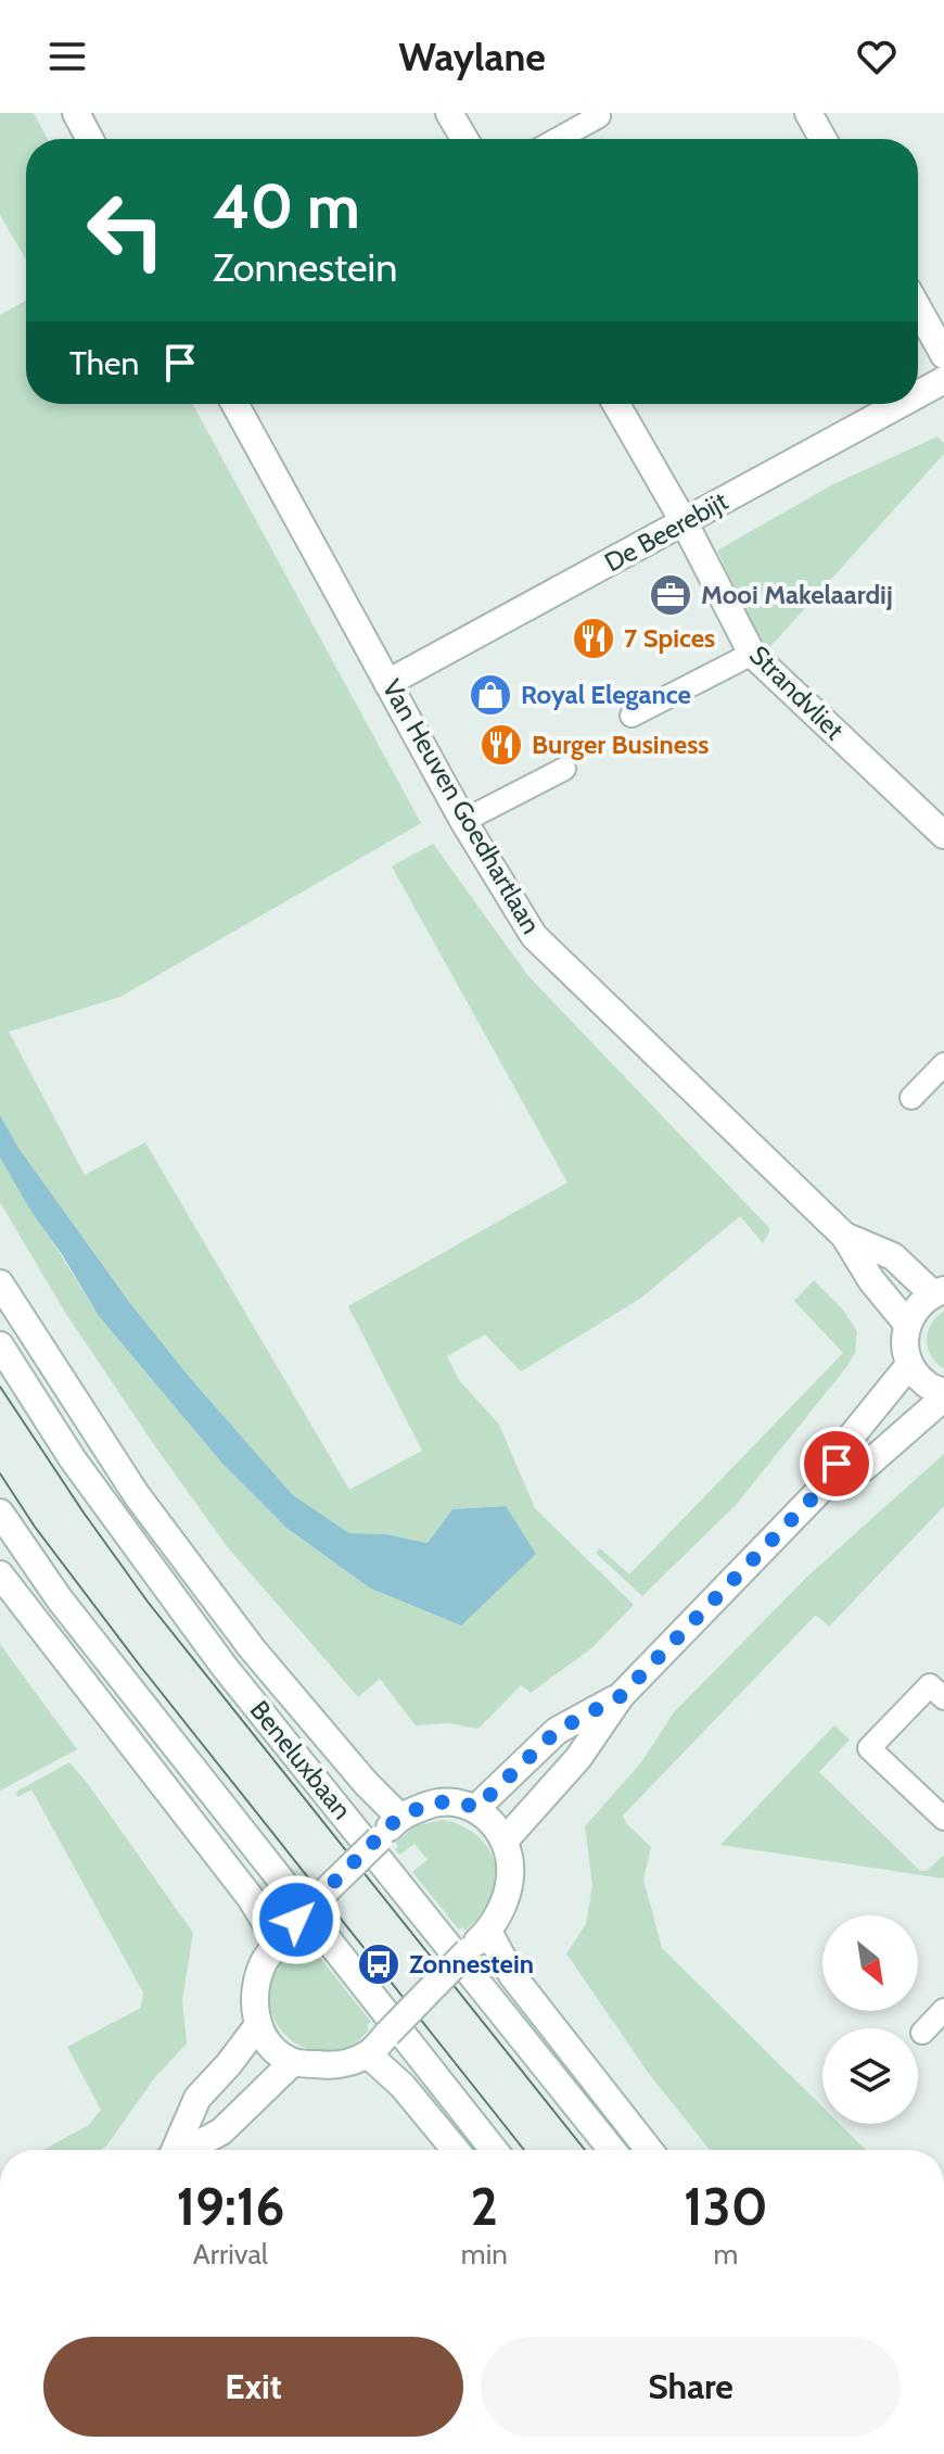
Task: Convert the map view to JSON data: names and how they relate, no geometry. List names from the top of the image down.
{
  "streets": {
    "street": [
      "De Beerebijt",
      "Strandvliet",
      "Van Heuven Goedhartlaan",
      "Beneluxbaan"
    ]
  },
  "crossings": [
    ["De Beerebijt", "Strandvliet"],
    ["De Beerebijt", "Van Heuven Goedhartlaan"]
  ],
  "places": {
    "office": ["Mooi Makelaardij"],
    "restaurant": ["7 Spices", "Burger Business"],
    "shop": ["Royal Elegance"],
    "bus stop": ["Zonnestein"]
  },
  "north": "bottom right",
  "page": {
    "header": "Waylane",
    "turn": ["40 m", "Zonnestein"],
    "then": "Then",
    "eta": [
      "19:16",
      "Arrival",
      "2",
      "min",
      "130",
      "m"
    ],
    "buttons": ["Exit", "Share"]
  }
}
